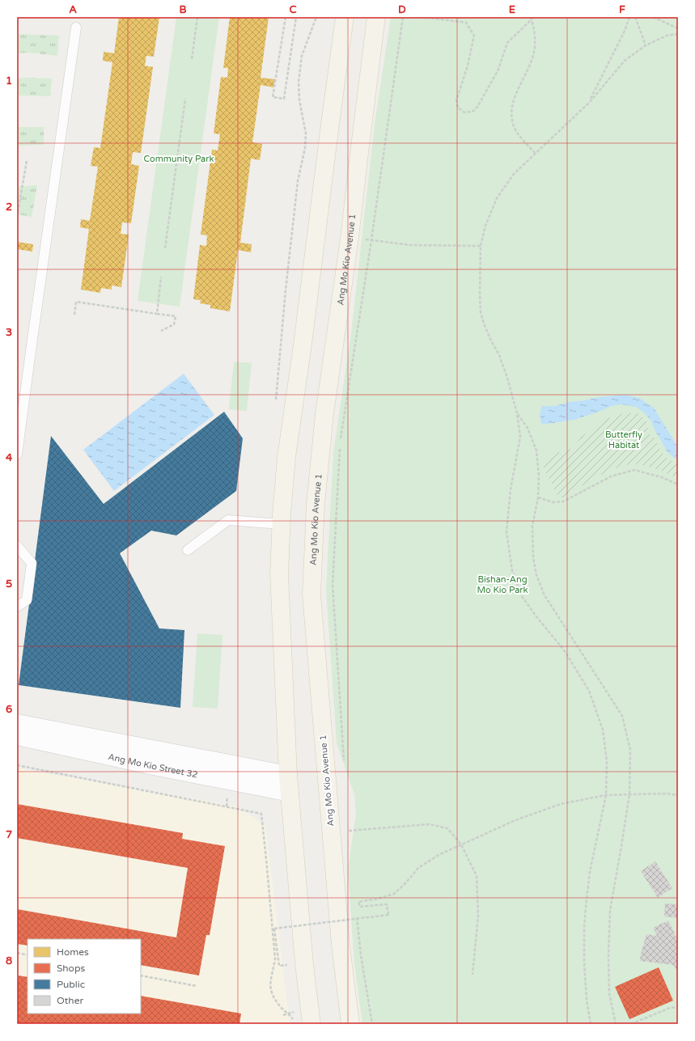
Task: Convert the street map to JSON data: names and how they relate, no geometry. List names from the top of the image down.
{
  "streets": {
    "main road": ["Ang Mo Kio Avenue 1"],
    "street": ["Ang Mo Kio Street 32"]
  },
  "parks": ["Community Park", "Butterfly Habitat", "Bishan-Ang Mo Kio Park"],
  "legend": [
    "Homes",
    "Shops",
    "Public",
    "Other"
  ],
  "grid": {
    "columns": [
      "A",
      "B",
      "C",
      "D",
      "E",
      "F"
    ],
    "rows": [
      "1",
      "2",
      "3",
      "4",
      "5",
      "6",
      "7",
      "8"
    ]
  }
}
